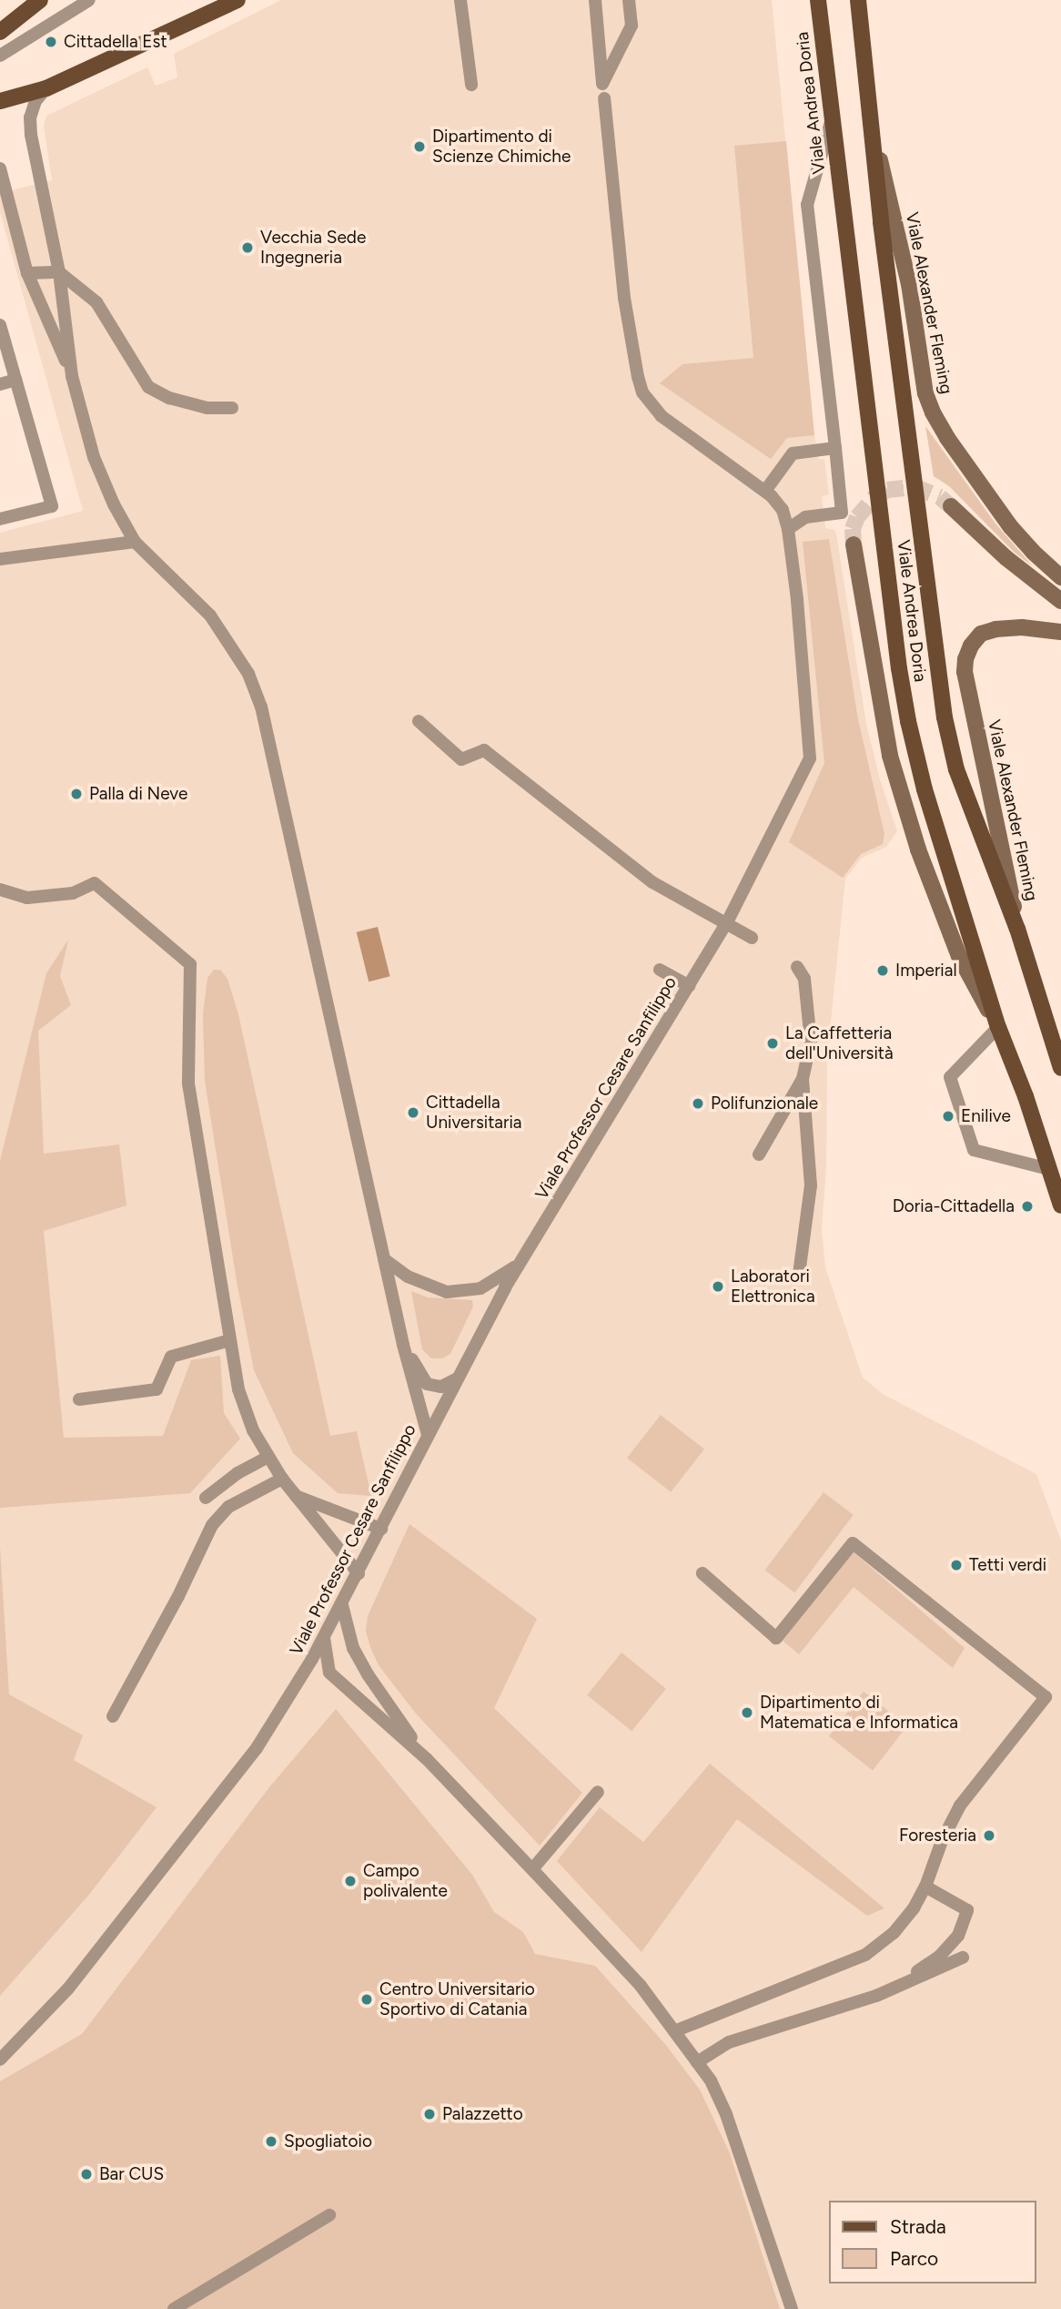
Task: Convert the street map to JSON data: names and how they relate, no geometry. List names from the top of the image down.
{
  "streets": {
    "main road": ["Viale Andrea Doria", "Viale Alexander Fleming"],
    "lane": ["Viale Professor Cesare Sanfilippo"]
  },
  "crossings": [
    ["Viale Andrea Doria", "Viale Alexander Fleming"]
  ],
  "places": [
    "Cittadella Est",
    "Dipartimento di Scienze Chimiche",
    "Vecchia Sede Ingegneria",
    "Palla di Neve",
    "Imperial",
    "La Caffetteria dell'Università",
    "Polifunzionale",
    "Cittadella Universitaria",
    "Enilive",
    "Doria-Cittadella",
    "Laboratori Elettronica",
    "Tetti verdi",
    "Dipartimento di Matematica e Informatica",
    "Foresteria",
    "Campo polivalente",
    "Centro Universitario Sportivo di Catania",
    "Palazzetto",
    "Spogliatoio",
    "Bar CUS"
  ],
  "legend": ["Strada", "Parco"]
}
